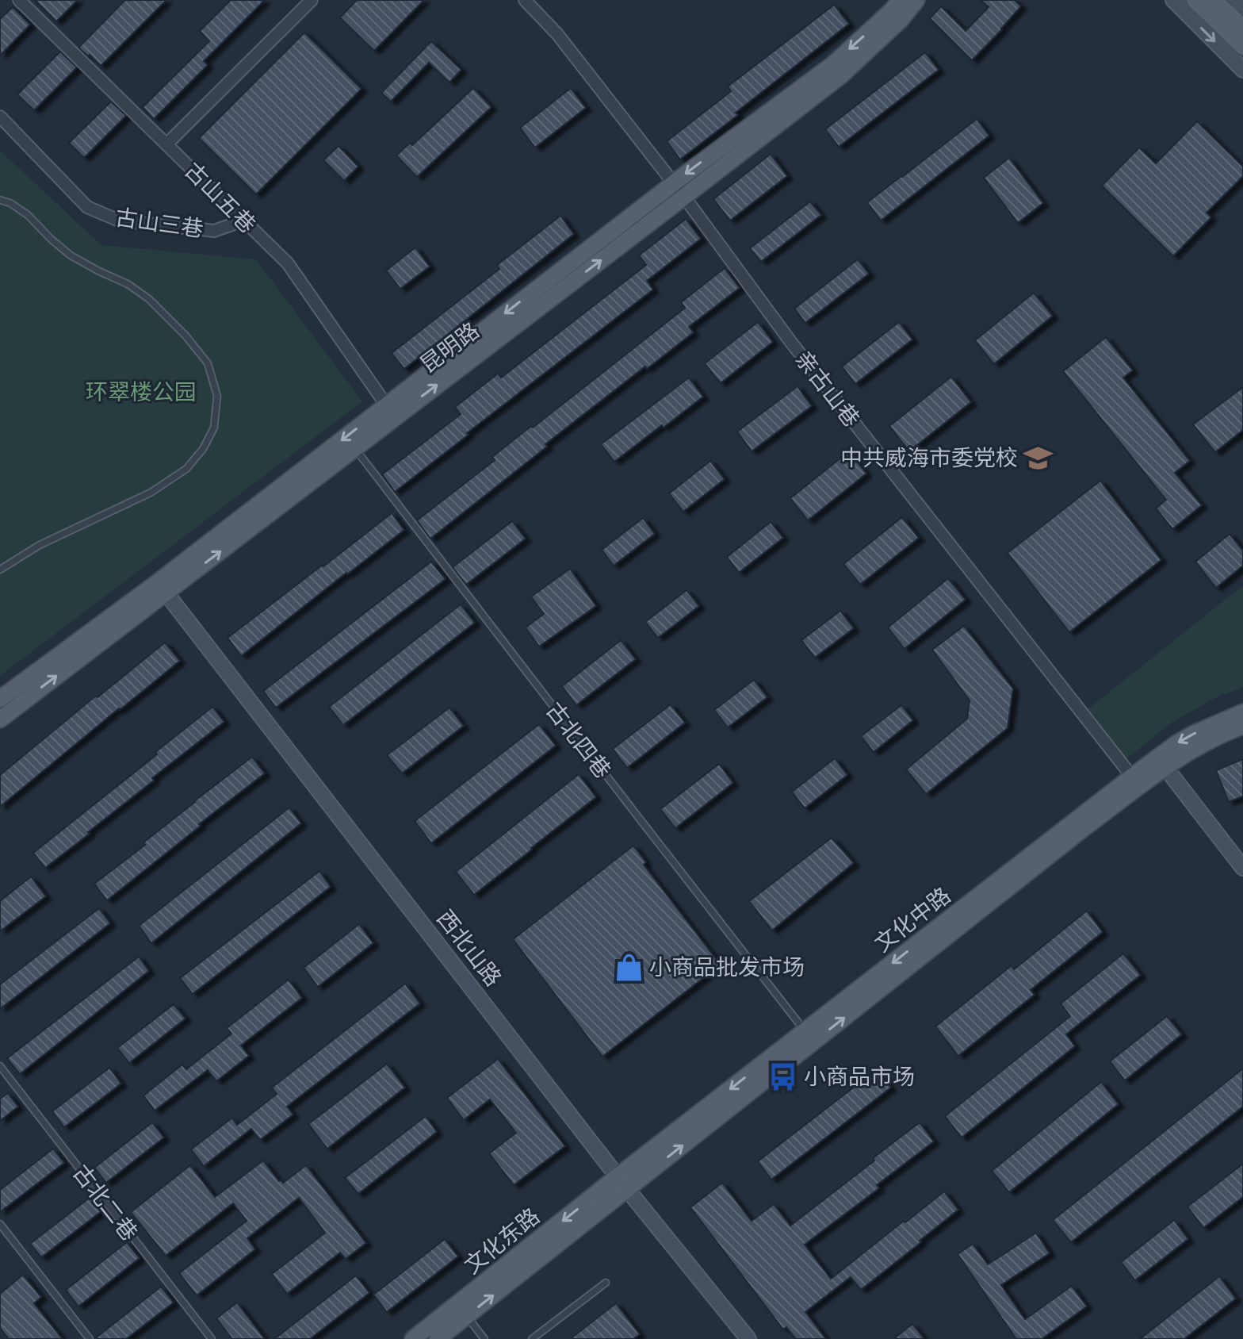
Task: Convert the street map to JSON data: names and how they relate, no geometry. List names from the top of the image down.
{
  "streets": {
    "main road": [
      "昆明路",
      "文化中路",
      "西北山路",
      "文化东路"
    ],
    "street": ["古山五巷", "古山三巷", "亲古山巷"],
    "lane": ["古北四巷", "古北二巷"]
  },
  "crossings": [
    ["古山五巷", "古山三巷"],
    ["古山五巷", "昆明路"],
    ["昆明路", "亲古山巷"],
    ["昆明路", "古北四巷"],
    ["昆明路", "西北山路"],
    ["亲古山巷", "文化中路"],
    ["古北四巷", "文化中路"],
    ["文化中路", "西北山路"],
    ["文化中路", "文化东路"],
    ["西北山路", "文化东路"]
  ],
  "parks": ["环翠楼公园"],
  "places": {
    "school or university": ["中共威海市委党校"],
    "shop": ["小商品批发市场"],
    "bus stop": ["小商品市场"]
  }
}
